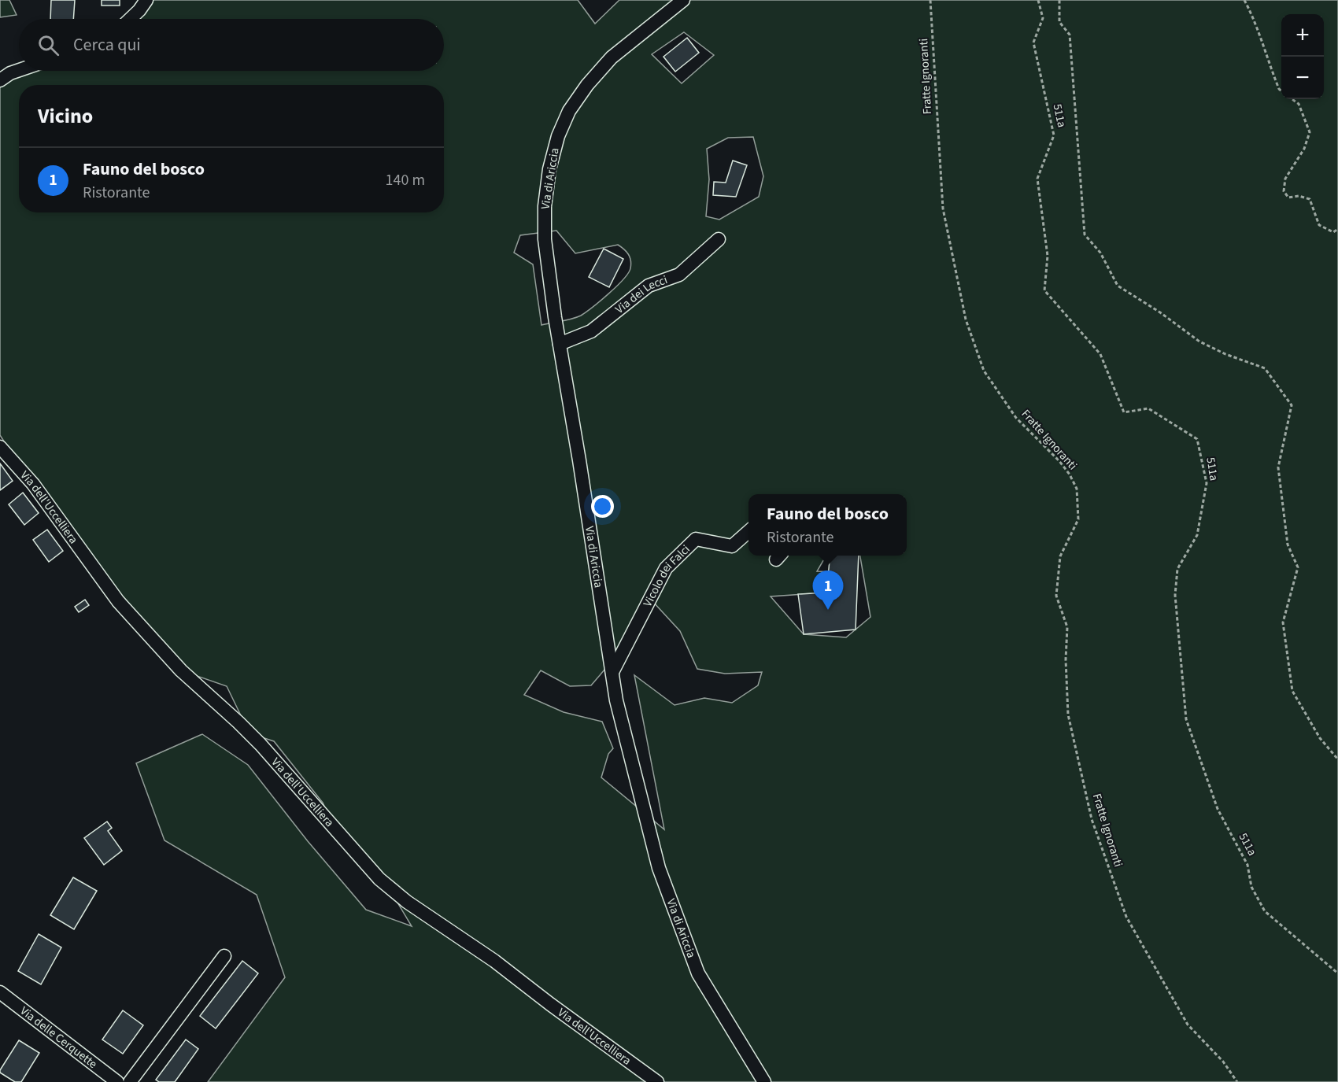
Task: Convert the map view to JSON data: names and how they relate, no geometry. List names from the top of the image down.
{
  "streets": {
    "street": [
      "Via di Ariccia",
      "Via dei Lecci",
      "Via dell'Uccelliera",
      "Vicolo dei Falci",
      "Via delle Cerquette"
    ],
    "path": ["Fratte Ignoranti", "511a"]
  },
  "crossings": [
    ["Via di Ariccia", "Via dei Lecci"],
    ["Via di Ariccia", "Vicolo dei Falci"]
  ],
  "page": {
    "map_buttons": ["+", "−"],
    "search": "Cerca qui",
    "heading": "Vicino",
    "list": [
      {
        "mark": "1",
        "name": "Fauno del bosco",
        "note": "Ristorante",
        "value": "140 m"
      }
    ],
    "popup": ["Fauno del bosco", "Ristorante"],
    "pins": "1"
  }
}
